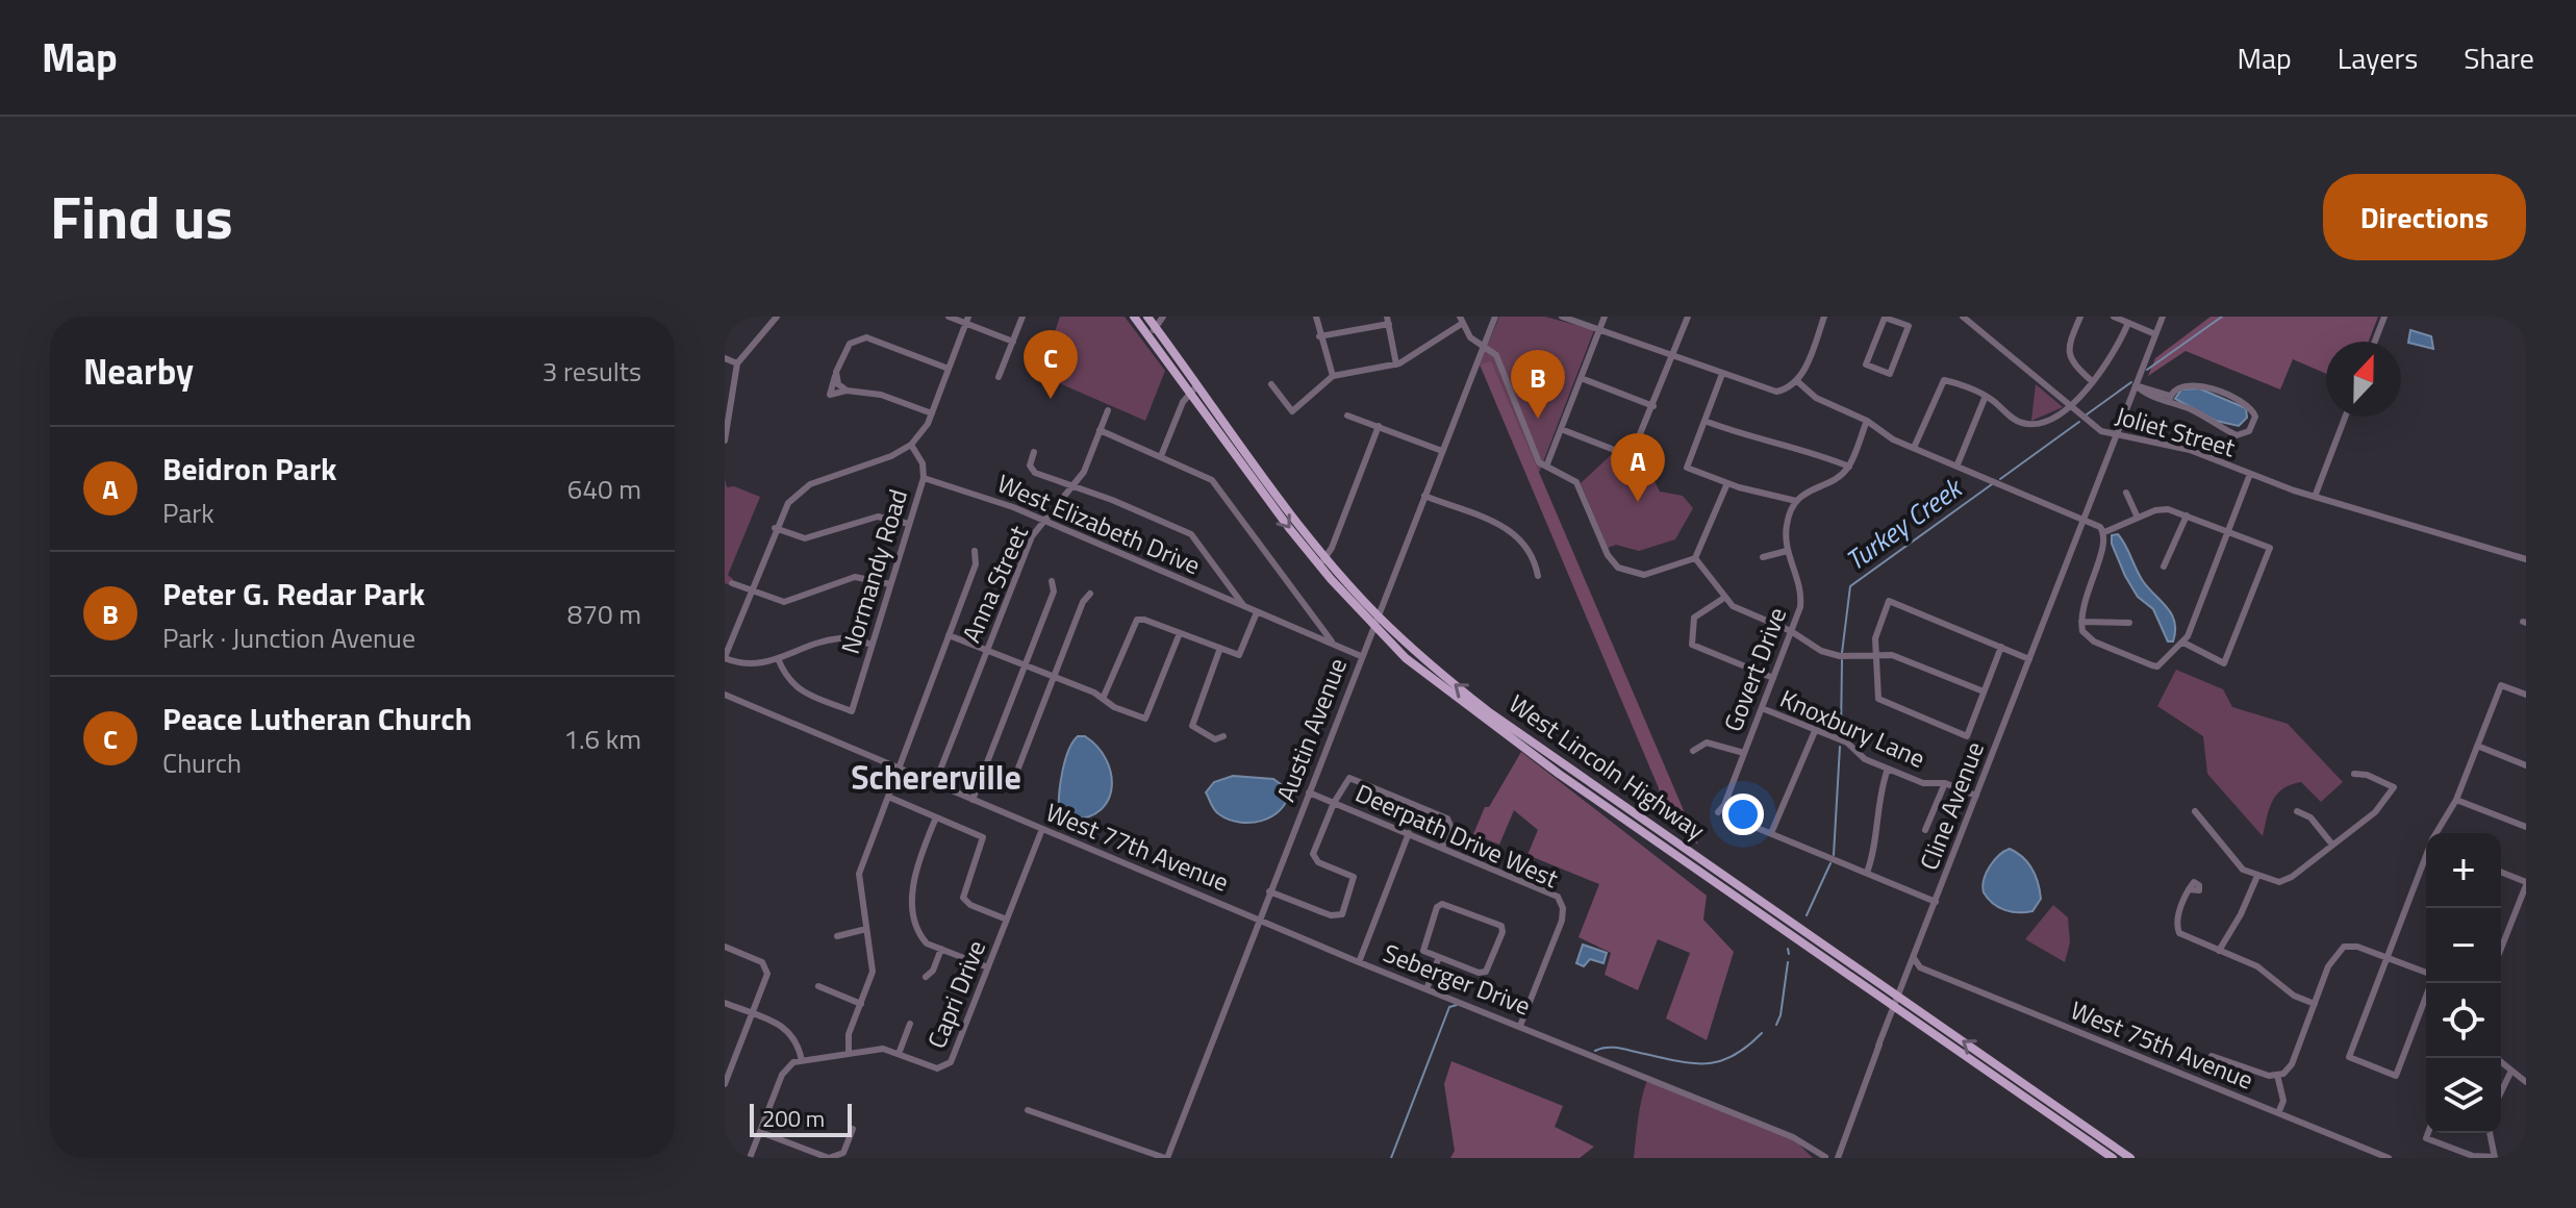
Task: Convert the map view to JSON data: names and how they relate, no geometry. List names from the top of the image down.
{
  "streets": {
    "main road": ["West Lincoln Highway"],
    "street": [
      "Joliet Street",
      "West Elizabeth Drive",
      "Normandy Road",
      "Anna Street",
      "Govert Drive",
      "Knoxbury Lane",
      "Austin Avenue",
      "Cline Avenue",
      "Deerpath Drive West",
      "West 77th Avenue",
      "Seberger Drive",
      "Capri Drive",
      "West 75th Avenue"
    ]
  },
  "crossings": [
    ["Joliet Street", "Cline Avenue"],
    ["West Elizabeth Drive", "Normandy Road"],
    ["West Elizabeth Drive", "Anna Street"],
    ["West Elizabeth Drive", "Austin Avenue"],
    ["Anna Street", "West 77th Avenue"],
    ["Govert Drive", "Knoxbury Lane"],
    ["Knoxbury Lane", "Cline Avenue"],
    ["Austin Avenue", "West Lincoln Highway"],
    ["Austin Avenue", "Deerpath Drive West"],
    ["Austin Avenue", "West 77th Avenue"],
    ["Austin Avenue", "Seberger Drive"],
    ["West Lincoln Highway", "Cline Avenue"],
    ["Cline Avenue", "Seberger Drive"],
    ["Cline Avenue", "West 75th Avenue"],
    ["Deerpath Drive West", "Seberger Drive"],
    ["West 77th Avenue", "Seberger Drive"],
    ["West 77th Avenue", "Capri Drive"]
  ],
  "districts": ["Schererville"],
  "water": ["Turkey Creek"],
  "scale_bar": "200 m",
  "north": "top",
  "page": {
    "header": "Map",
    "nav": ["Map", "Layers", "Share"],
    "title": "Find us",
    "buttons": "Directions",
    "heading": ["Nearby", "3 results"],
    "pins": ["C", "B", "A"],
    "list": [
      {
        "mark": "A",
        "name": "Beidron Park",
        "note": "Park",
        "value": "640 m"
      },
      {
        "mark": "B",
        "name": "Peter G. Redar Park",
        "note": "Park · Junction Avenue",
        "value": "870 m"
      },
      {
        "mark": "C",
        "name": "Peace Lutheran Church",
        "note": "Church",
        "value": "1.6 km"
      }
    ],
    "map_buttons": ["+", "−"],
    "scale": "200 m"
  }
}
